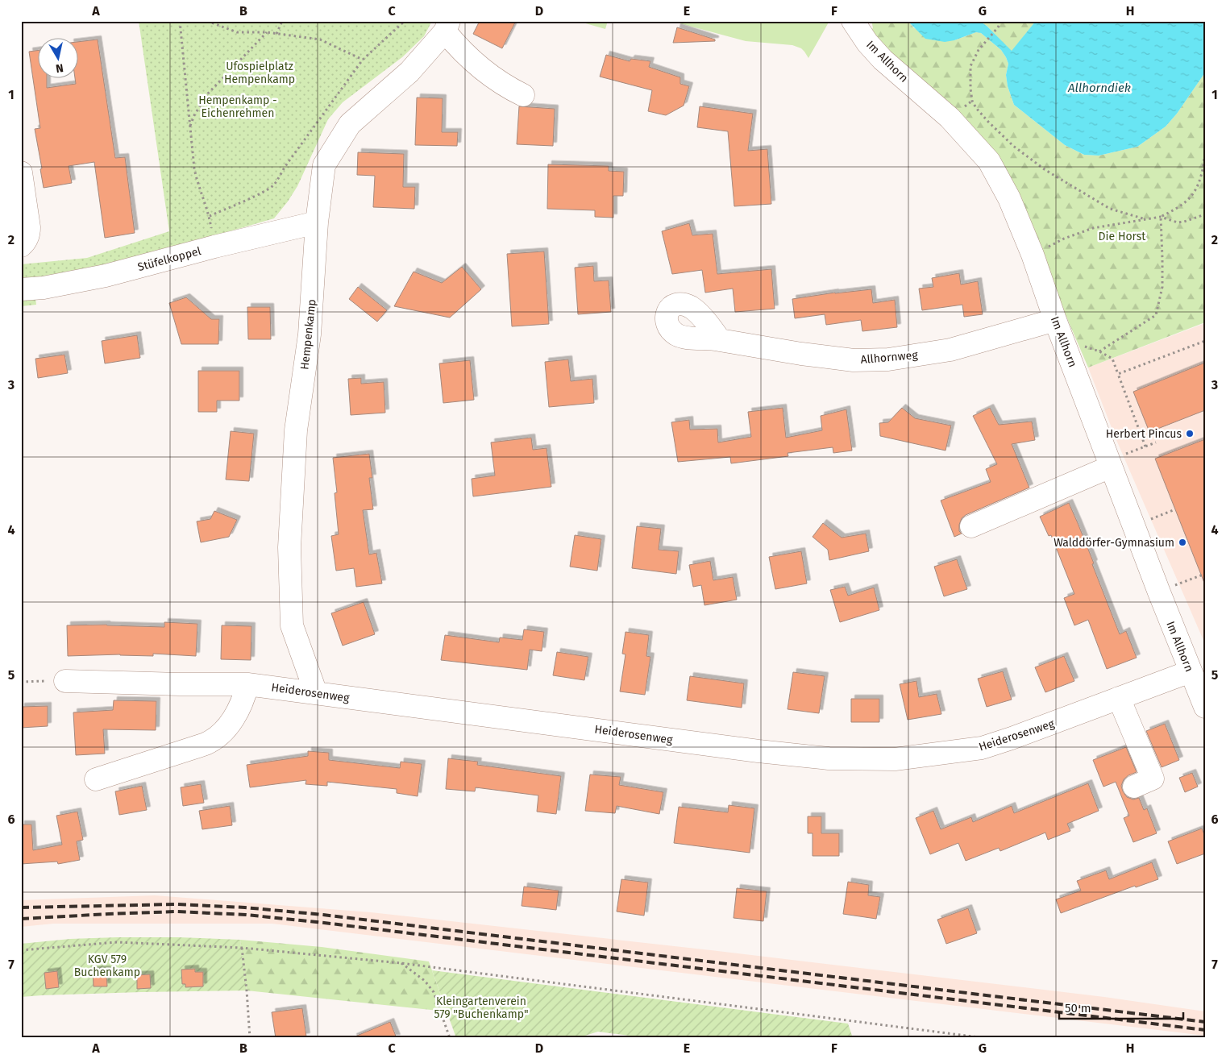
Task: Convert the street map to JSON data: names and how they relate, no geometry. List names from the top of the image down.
{
  "streets": {
    "street": [
      "Im Allhorn",
      "Stüfelkoppel",
      "Hempenkamp",
      "Allhornweg",
      "Heiderosenweg"
    ]
  },
  "crossings": [
    ["Im Allhorn", "Allhornweg"],
    ["Im Allhorn", "Heiderosenweg"],
    ["Stüfelkoppel", "Hempenkamp"],
    ["Hempenkamp", "Heiderosenweg"]
  ],
  "water": ["Allhorndiek"],
  "parks": [
    "Ufospielplatz Hempenkamp",
    "Hempenkamp - Eichenrehmen",
    "Die Horst",
    "KGV 579 Buchenkamp",
    "Kleingartenverein 579 \"Buchenkamp\""
  ],
  "places": ["Herbert Pincus", "Walddörfer-Gymnasium"],
  "scale_bar": "50 m",
  "north": "bottom",
  "grid": {
    "columns": [
      "A",
      "B",
      "C",
      "D",
      "E",
      "F",
      "G",
      "H"
    ],
    "rows": [
      "1",
      "2",
      "3",
      "4",
      "5",
      "6",
      "7"
    ]
  }
}
